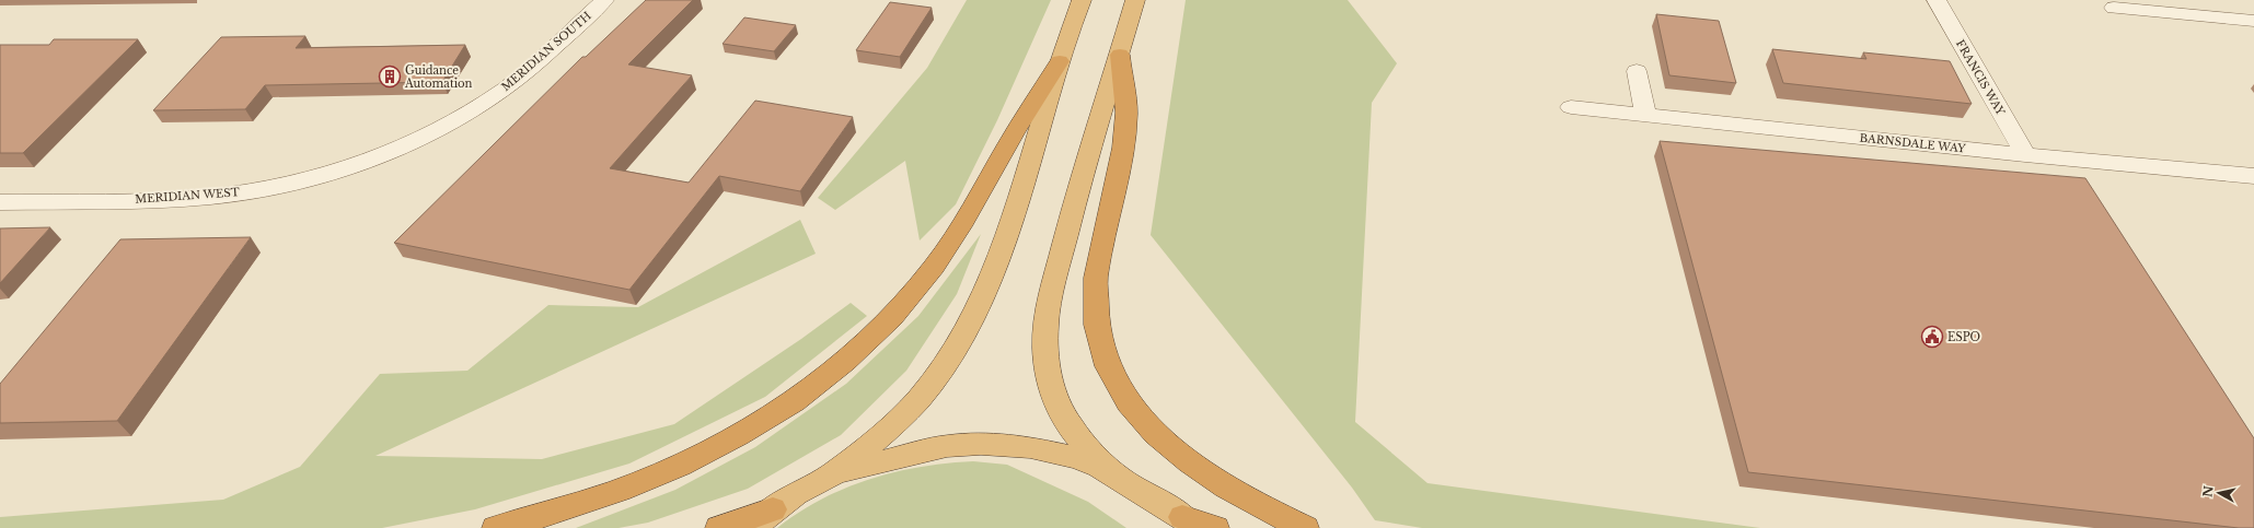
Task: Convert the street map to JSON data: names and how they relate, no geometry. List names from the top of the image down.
{
  "streets": {
    "street": [
      "MERIDIAN SOUTH",
      "FRANCIS WAY",
      "BARNSDALE WAY",
      "MERIDIAN WEST"
    ]
  },
  "crossings": [
    ["MERIDIAN SOUTH", "MERIDIAN WEST"],
    ["FRANCIS WAY", "BARNSDALE WAY"]
  ],
  "places": {
    "building": ["Guidance Automation"],
    "public building": ["ESPO"]
  },
  "north": "left"
}
